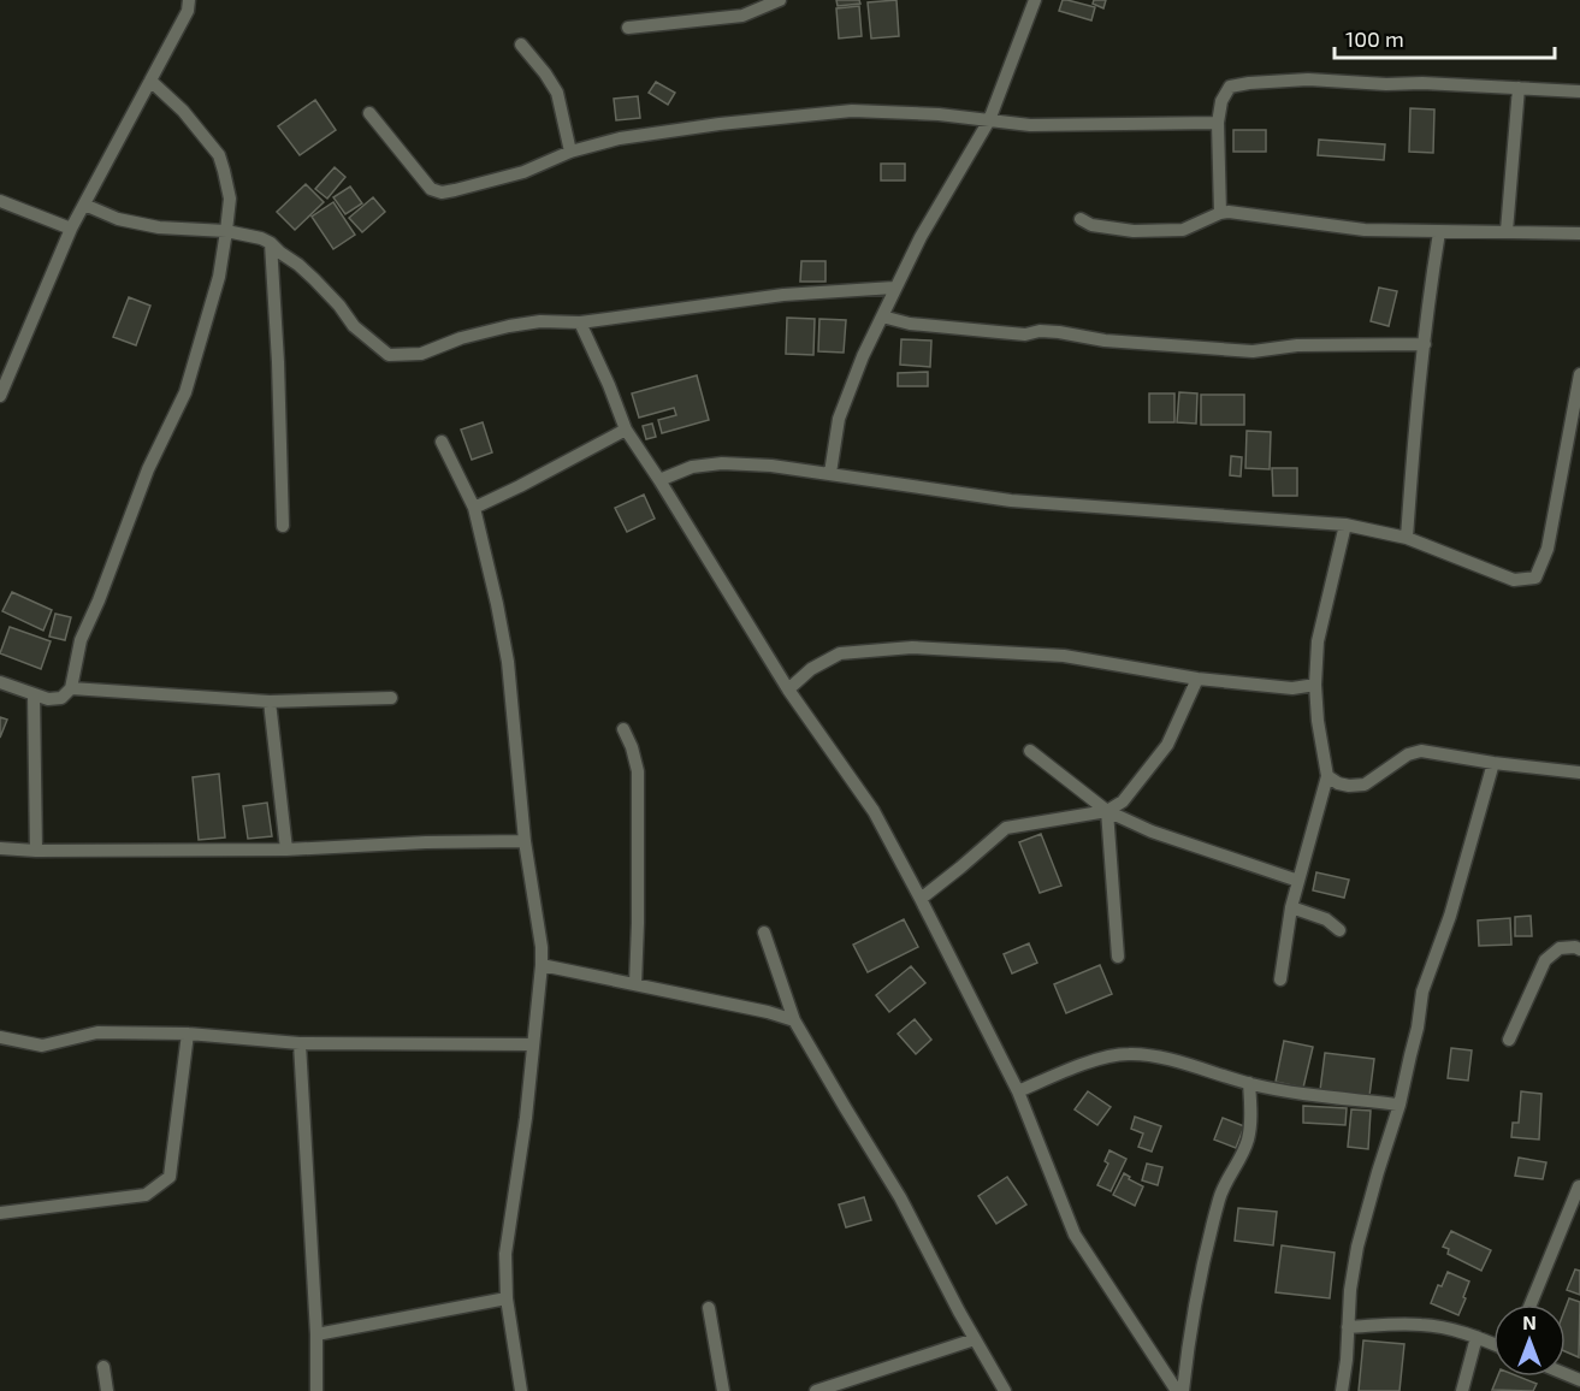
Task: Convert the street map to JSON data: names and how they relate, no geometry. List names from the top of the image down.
{
  "scale_bar": "100 m",
  "north": "top"
}
